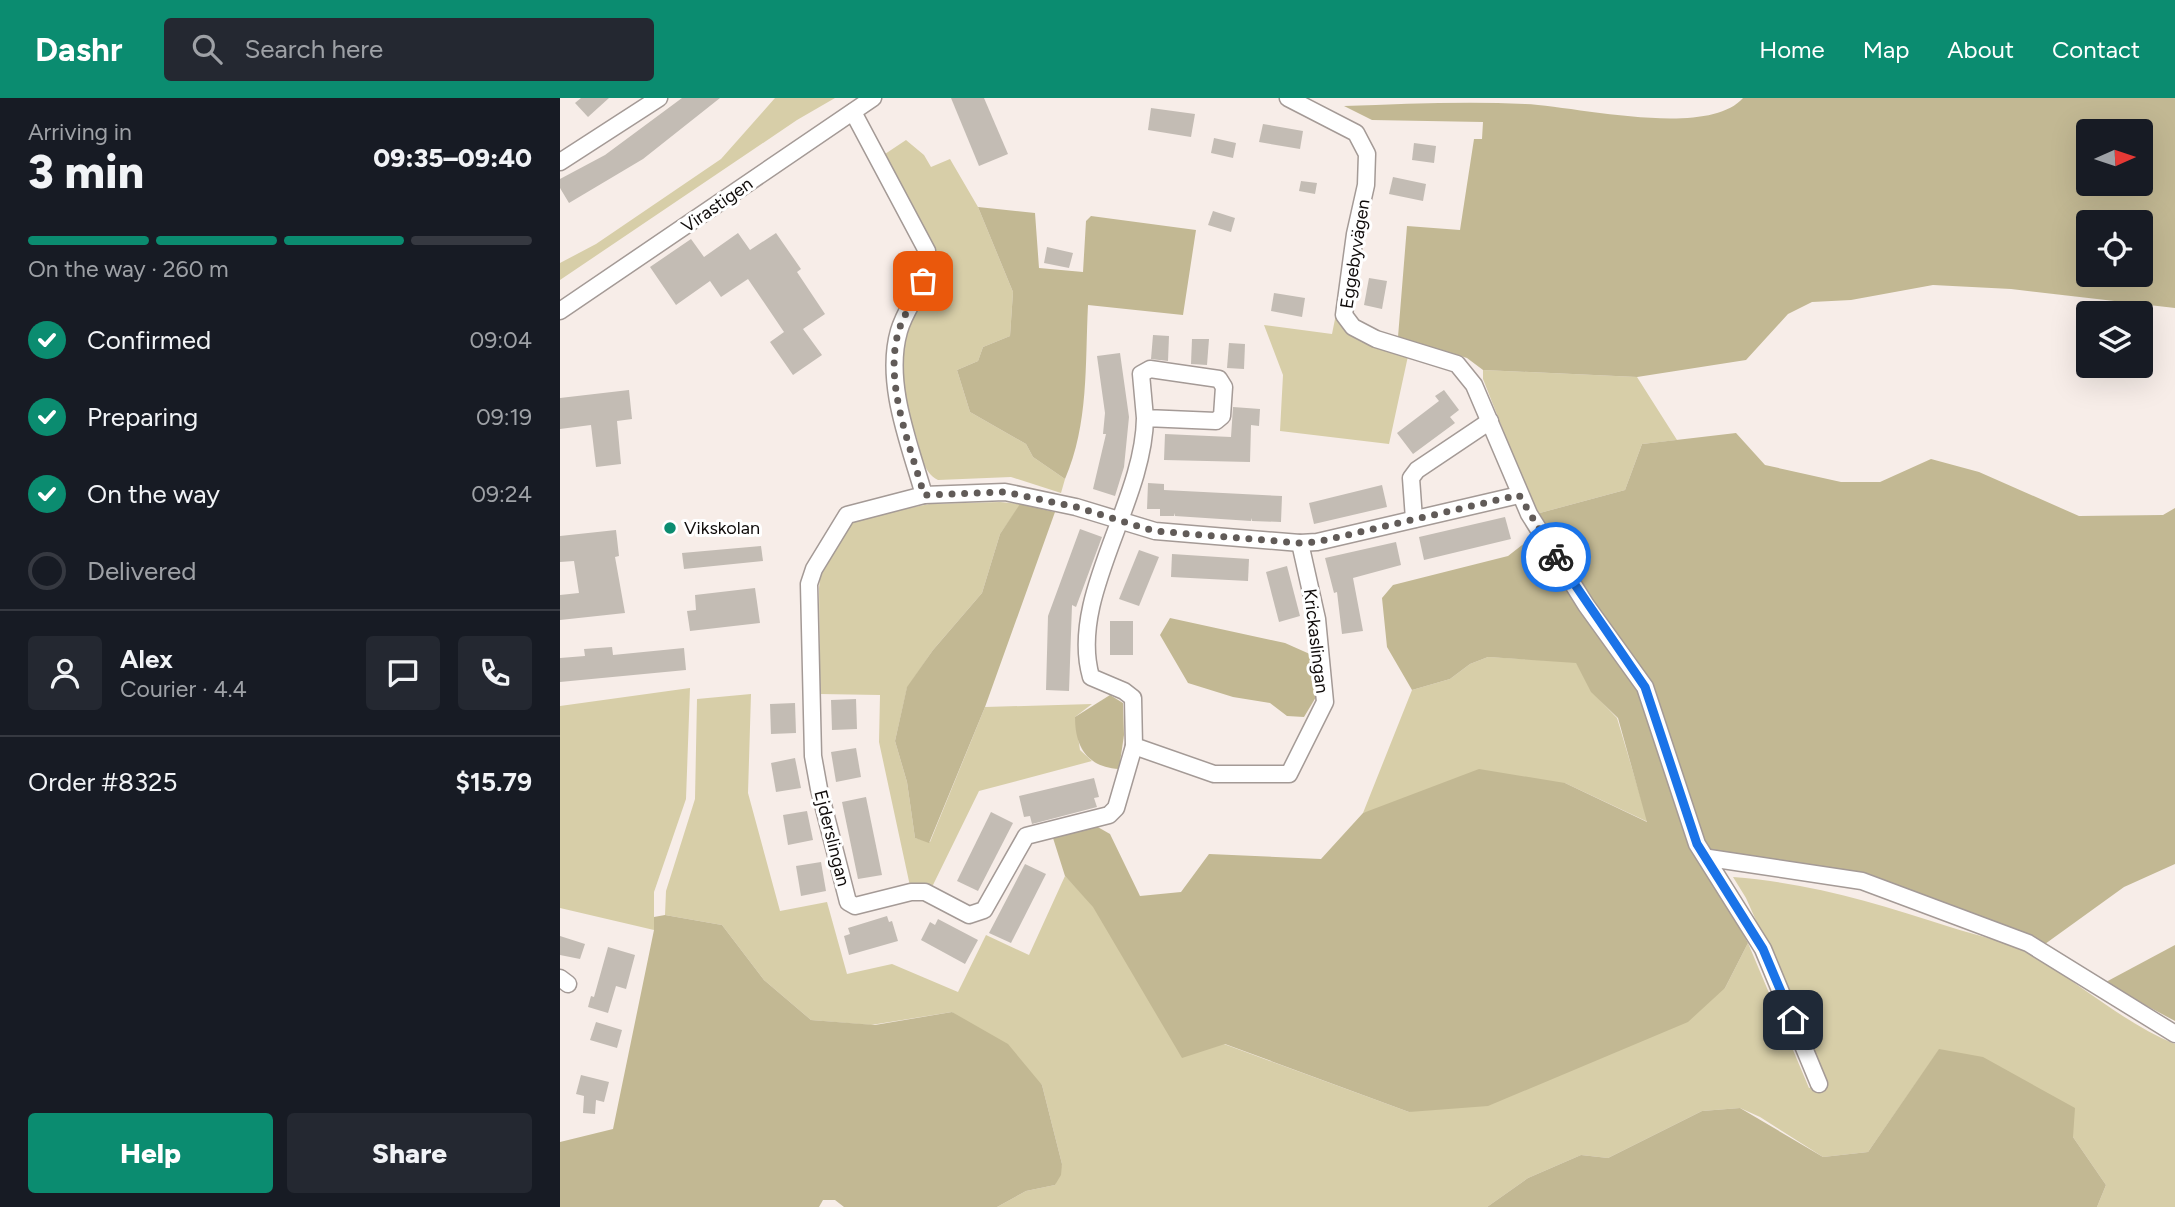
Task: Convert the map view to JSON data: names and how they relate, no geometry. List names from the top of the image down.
{
  "streets": {
    "street": [
      "Virastigen",
      "Eggebyvägen",
      "Krickaslingan",
      "Ejderslingan"
    ]
  },
  "crossings": [
    ["Krickaslingan", "Ejderslingan"]
  ],
  "places": ["Vikskolan"],
  "north": "right",
  "page": {
    "header": "Dashr",
    "search": "Search here",
    "nav": [
      "Home",
      "Map",
      "About",
      "Contact"
    ],
    "heading": ["3 min", "Arriving in", "09:35–09:40"],
    "panel": [
      "Alex",
      "Courier · 4.4",
      "Order #8325",
      "$15.79"
    ],
    "bar": "On the way · 260 m",
    "list": [
      ["Confirmed", "09:04"],
      ["Preparing", "09:19"],
      ["On the way", "09:24"],
      "Delivered"
    ],
    "buttons": ["Help", "Share"]
  }
}
